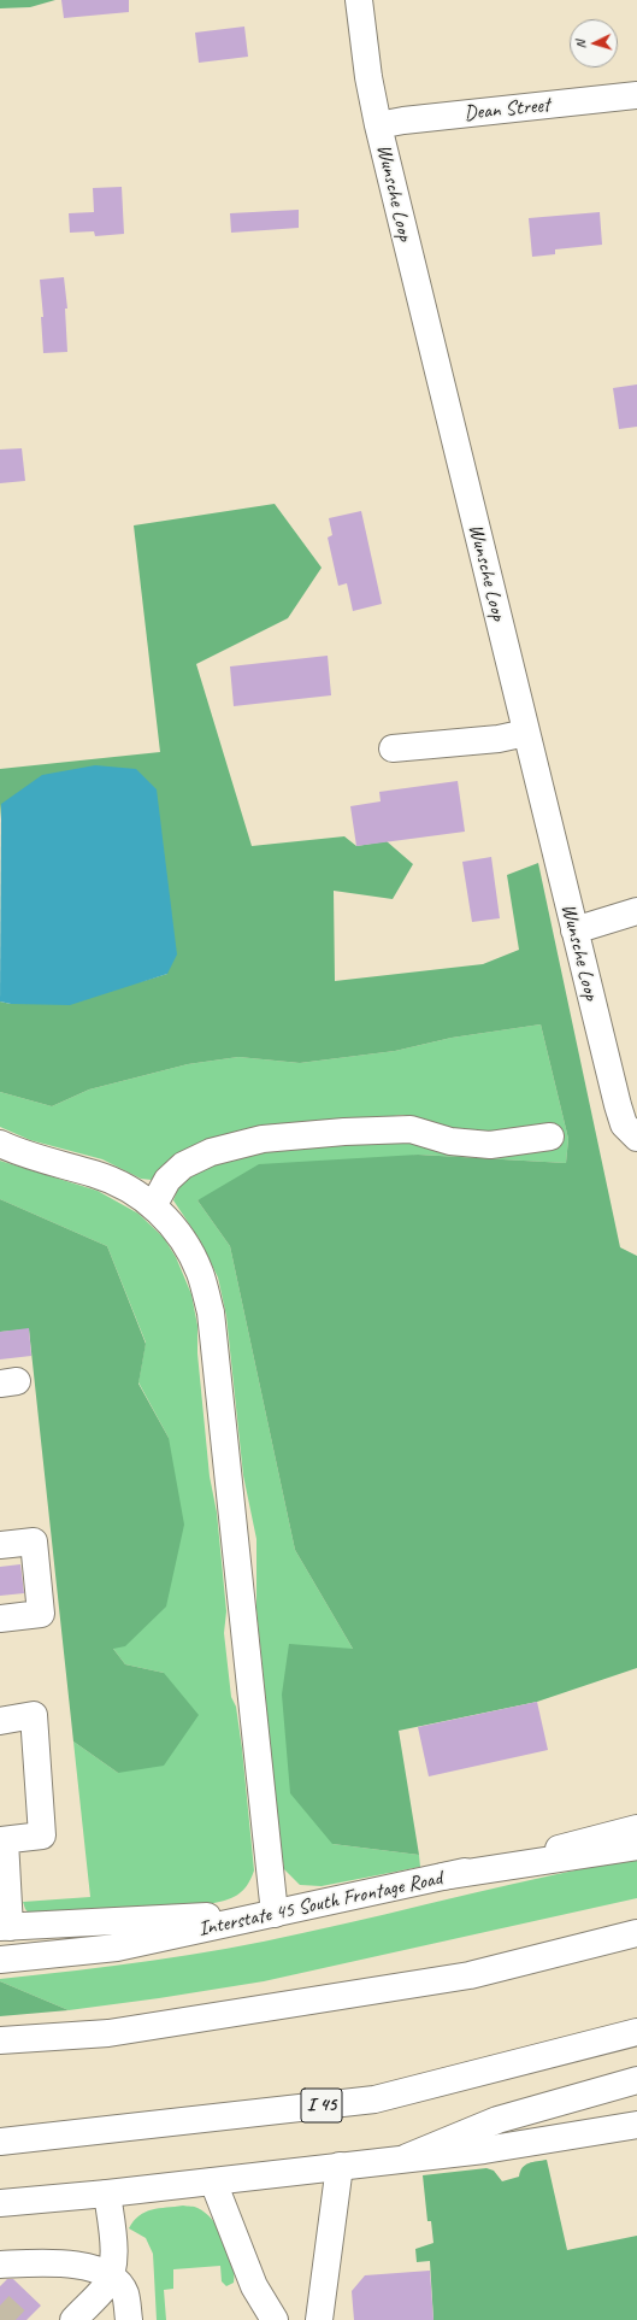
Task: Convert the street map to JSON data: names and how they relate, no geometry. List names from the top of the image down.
{
  "streets": {
    "main road": [
      "Dean Street",
      "Wunsche Loop",
      "Interstate 45 South Frontage Road",
      "I 45"
    ]
  },
  "crossings": [
    ["Dean Street", "Wunsche Loop"]
  ],
  "north": "left"
}
